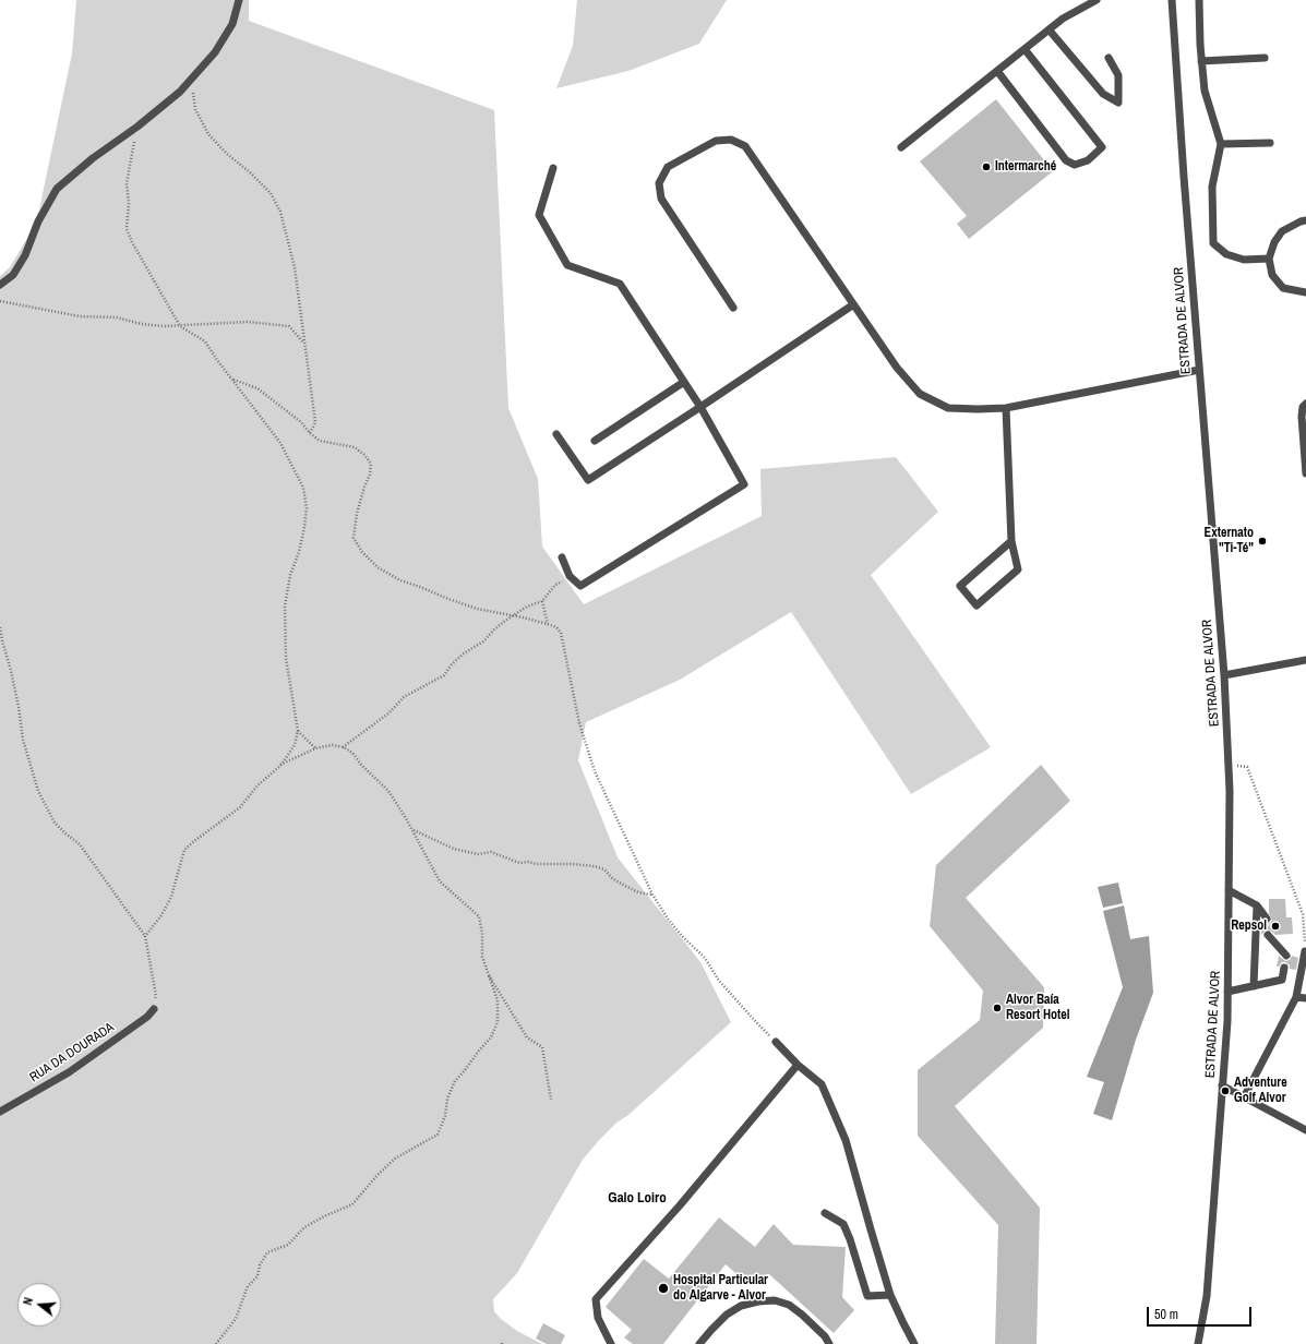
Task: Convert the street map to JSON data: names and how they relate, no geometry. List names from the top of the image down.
{
  "streets": {
    "street": ["ESTRADA DE ALVOR", "RUA DA DOURADA"]
  },
  "districts": ["Galo Loiro"],
  "places": [
    "Intermarché",
    "Externato \"Ti-Té\"",
    "Repsol",
    "Alvor Baía Resort Hotel",
    "Adventure Golf Alvor",
    "Hospital Particular do Algarve - Alvor"
  ],
  "scale_bar": "50 m",
  "north": "left"
}
